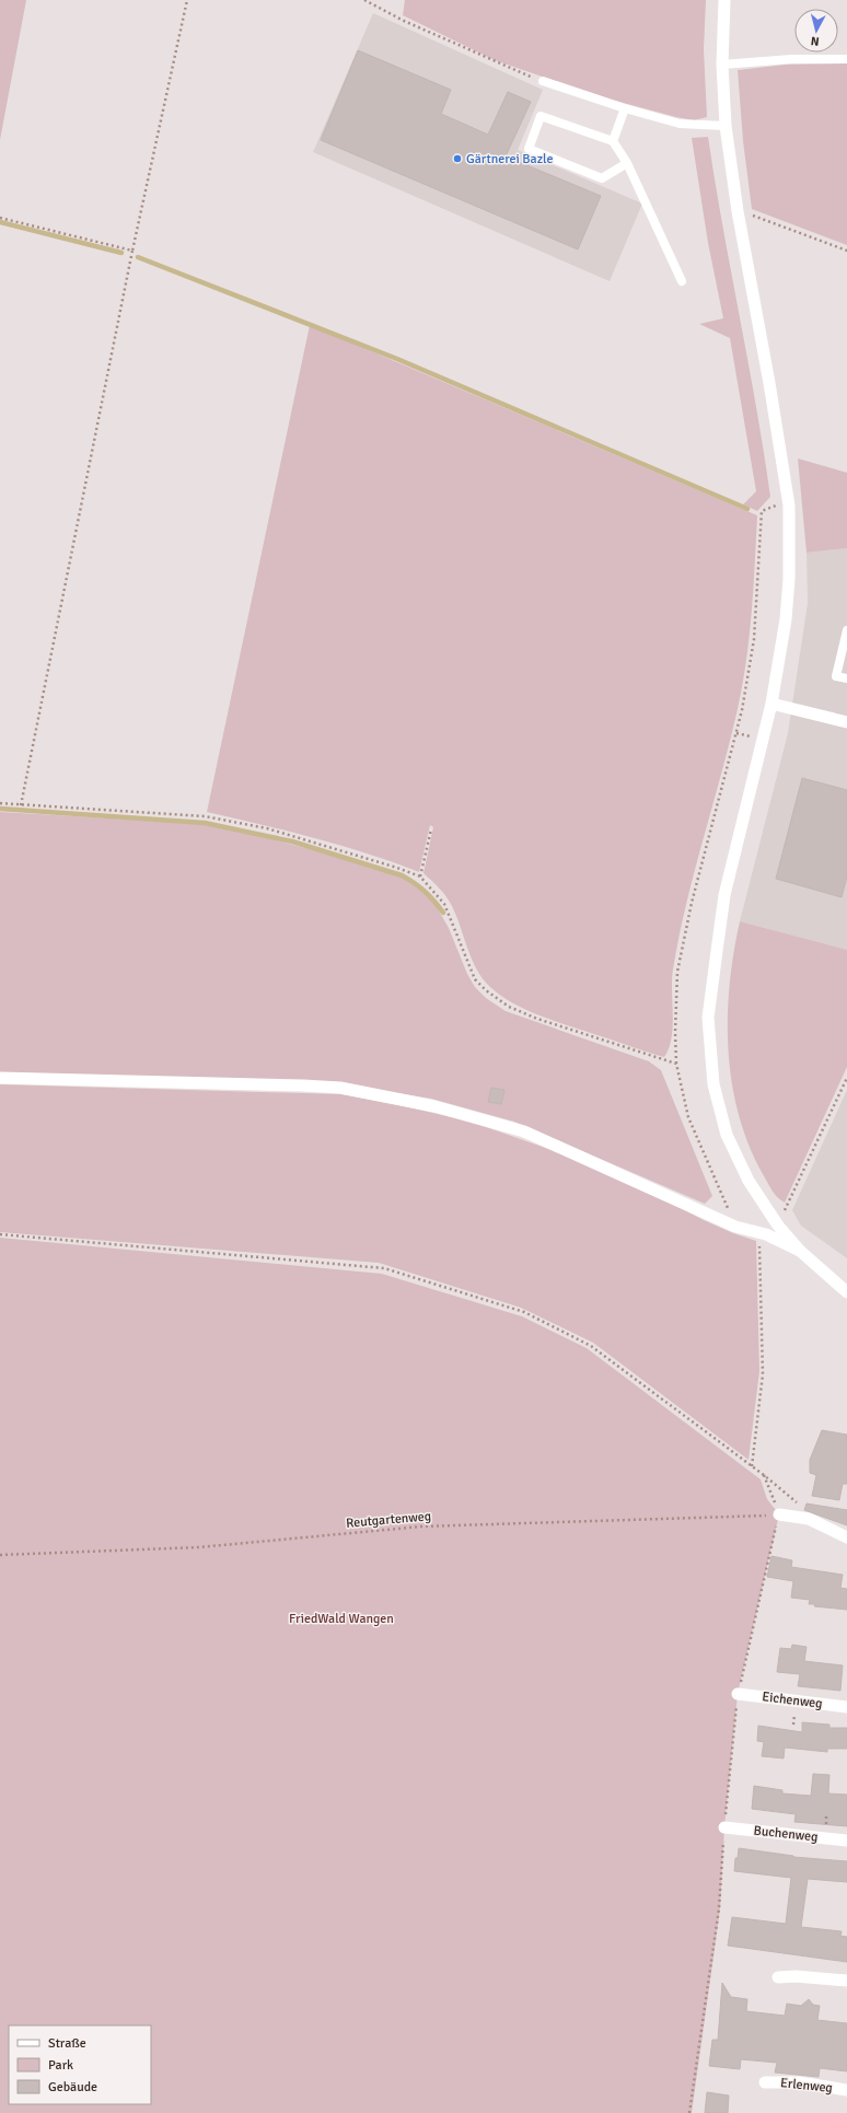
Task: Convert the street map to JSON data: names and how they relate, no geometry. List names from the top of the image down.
{
  "streets": {
    "street": ["Eichenweg", "Buchenweg", "Erlenweg"],
    "path": ["Reutgartenweg"]
  },
  "parks": ["FriedWald Wangen"],
  "places": ["Gärtnerei Bazle"],
  "legend": ["Straße", "Park", "Gebäude"],
  "north": "bottom"
}
